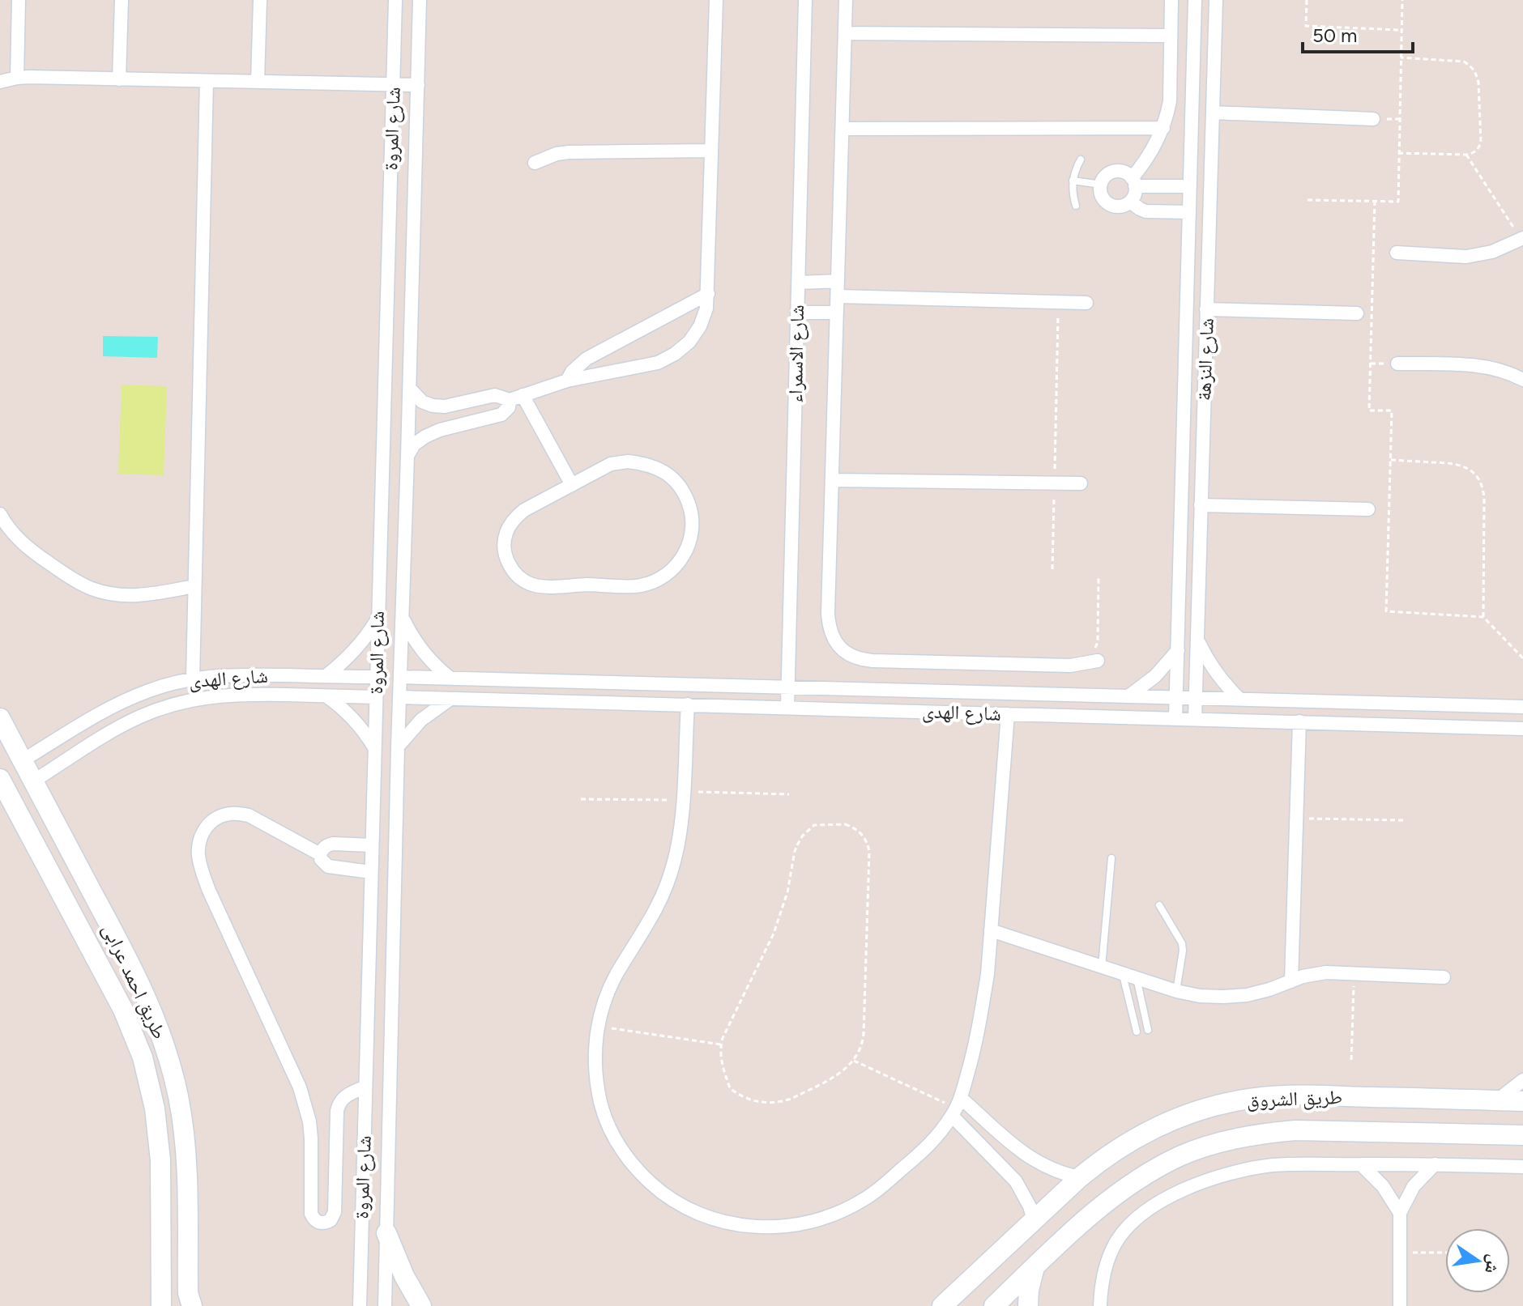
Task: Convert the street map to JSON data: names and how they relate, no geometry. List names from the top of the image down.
{
  "streets": {
    "street": [
      "شارع المروة",
      "شارع الاسمراء",
      "شارع النزهة",
      "شارع الهدى",
      "طريق احمد عرابى",
      "طريق الشروق"
    ]
  },
  "crossings": [
    ["شارع المروة", "شارع الهدى"],
    ["شارع الاسمراء", "شارع الهدى"],
    ["شارع النزهة", "شارع الهدى"],
    ["شارع الهدى", "طريق احمد عرابى"]
  ],
  "scale_bar": "50 m",
  "north": "right"
}
